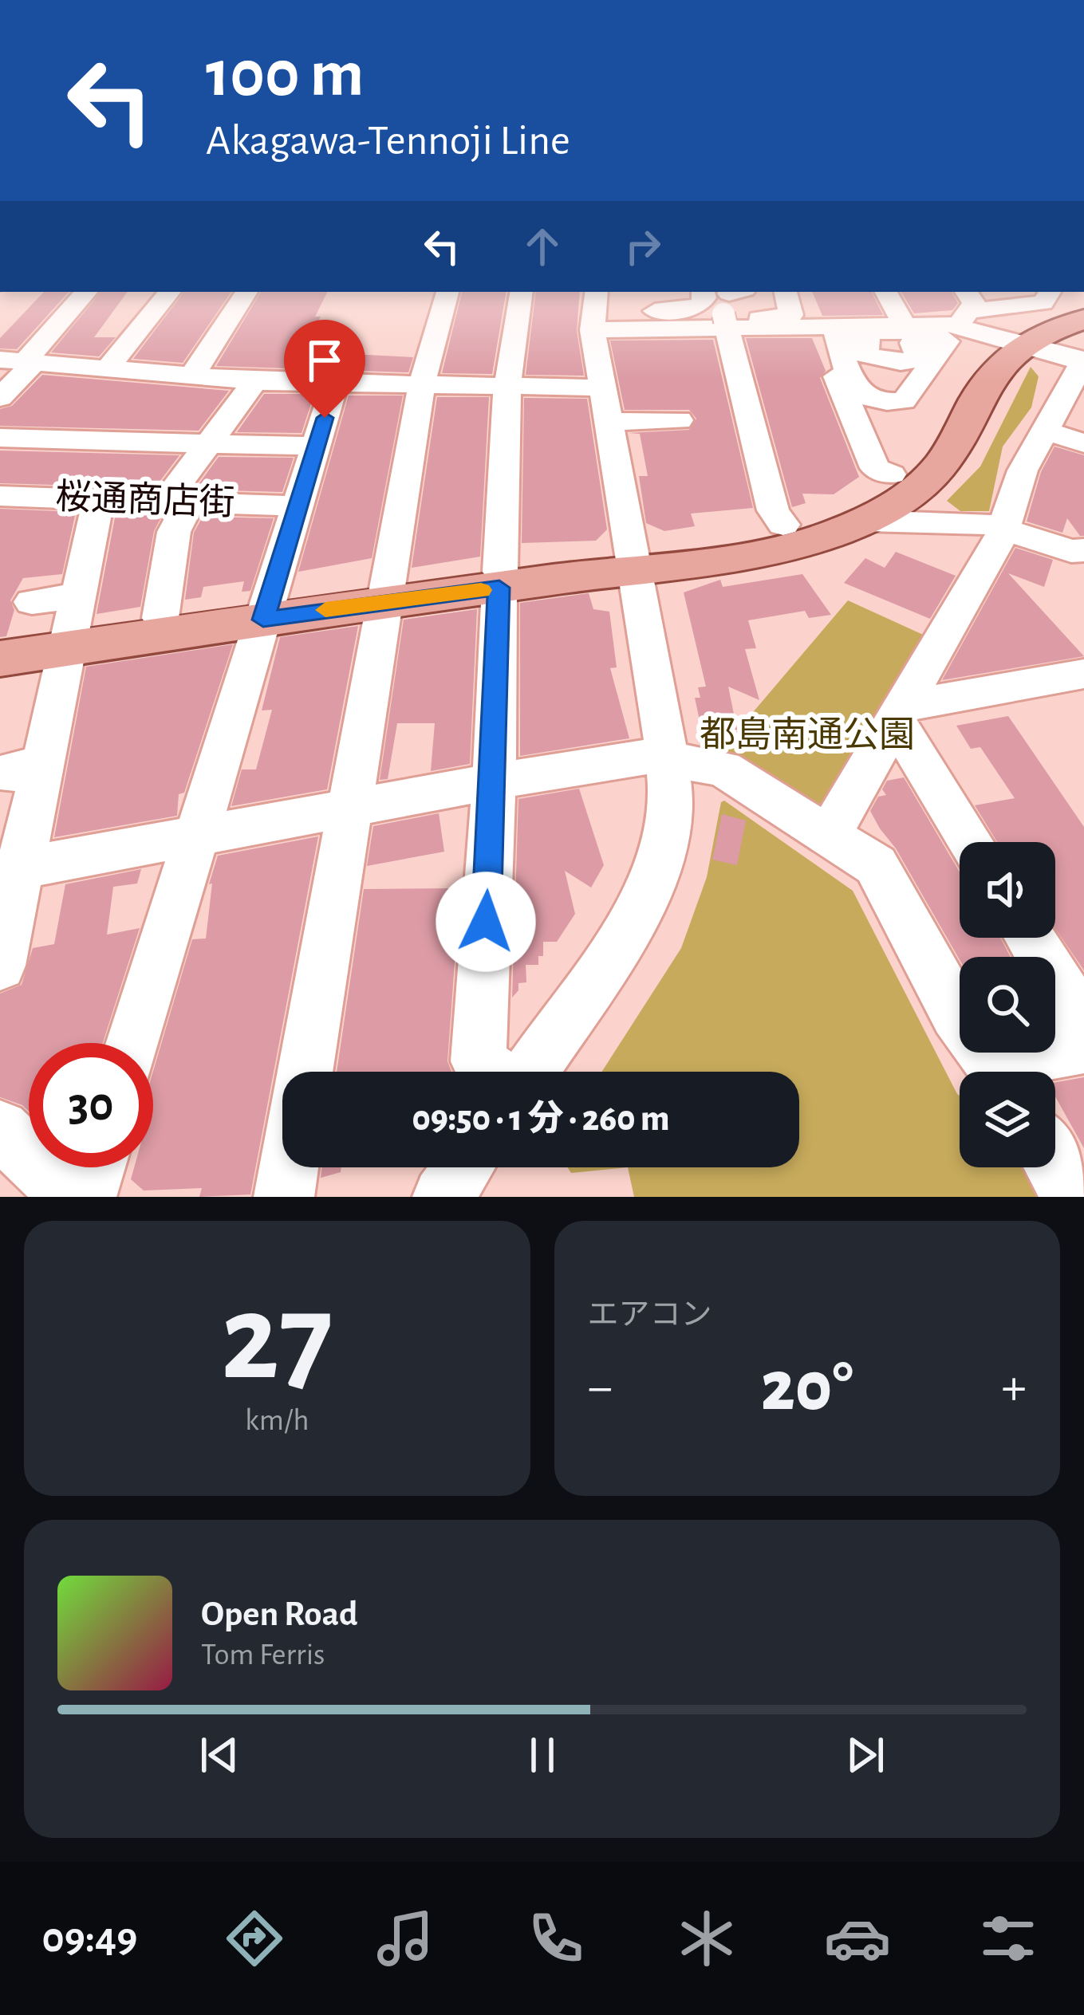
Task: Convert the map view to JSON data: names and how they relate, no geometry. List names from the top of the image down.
{
  "streets": {
    "street": ["桜通商店街"]
  },
  "parks": ["都島南通公園"],
  "page": {
    "turn": ["100 m", "Akagawa-Tennoji Line"],
    "limit": "30",
    "trip": "09:50 · 1 分 · 260 m",
    "tile": [
      ["27", "km/h"],
      "エアコン"
    ],
    "heat": ["−", "20°", "+"],
    "song": ["Open Road", "Tom Ferris"],
    "tabs": "09:49"
  }
}
